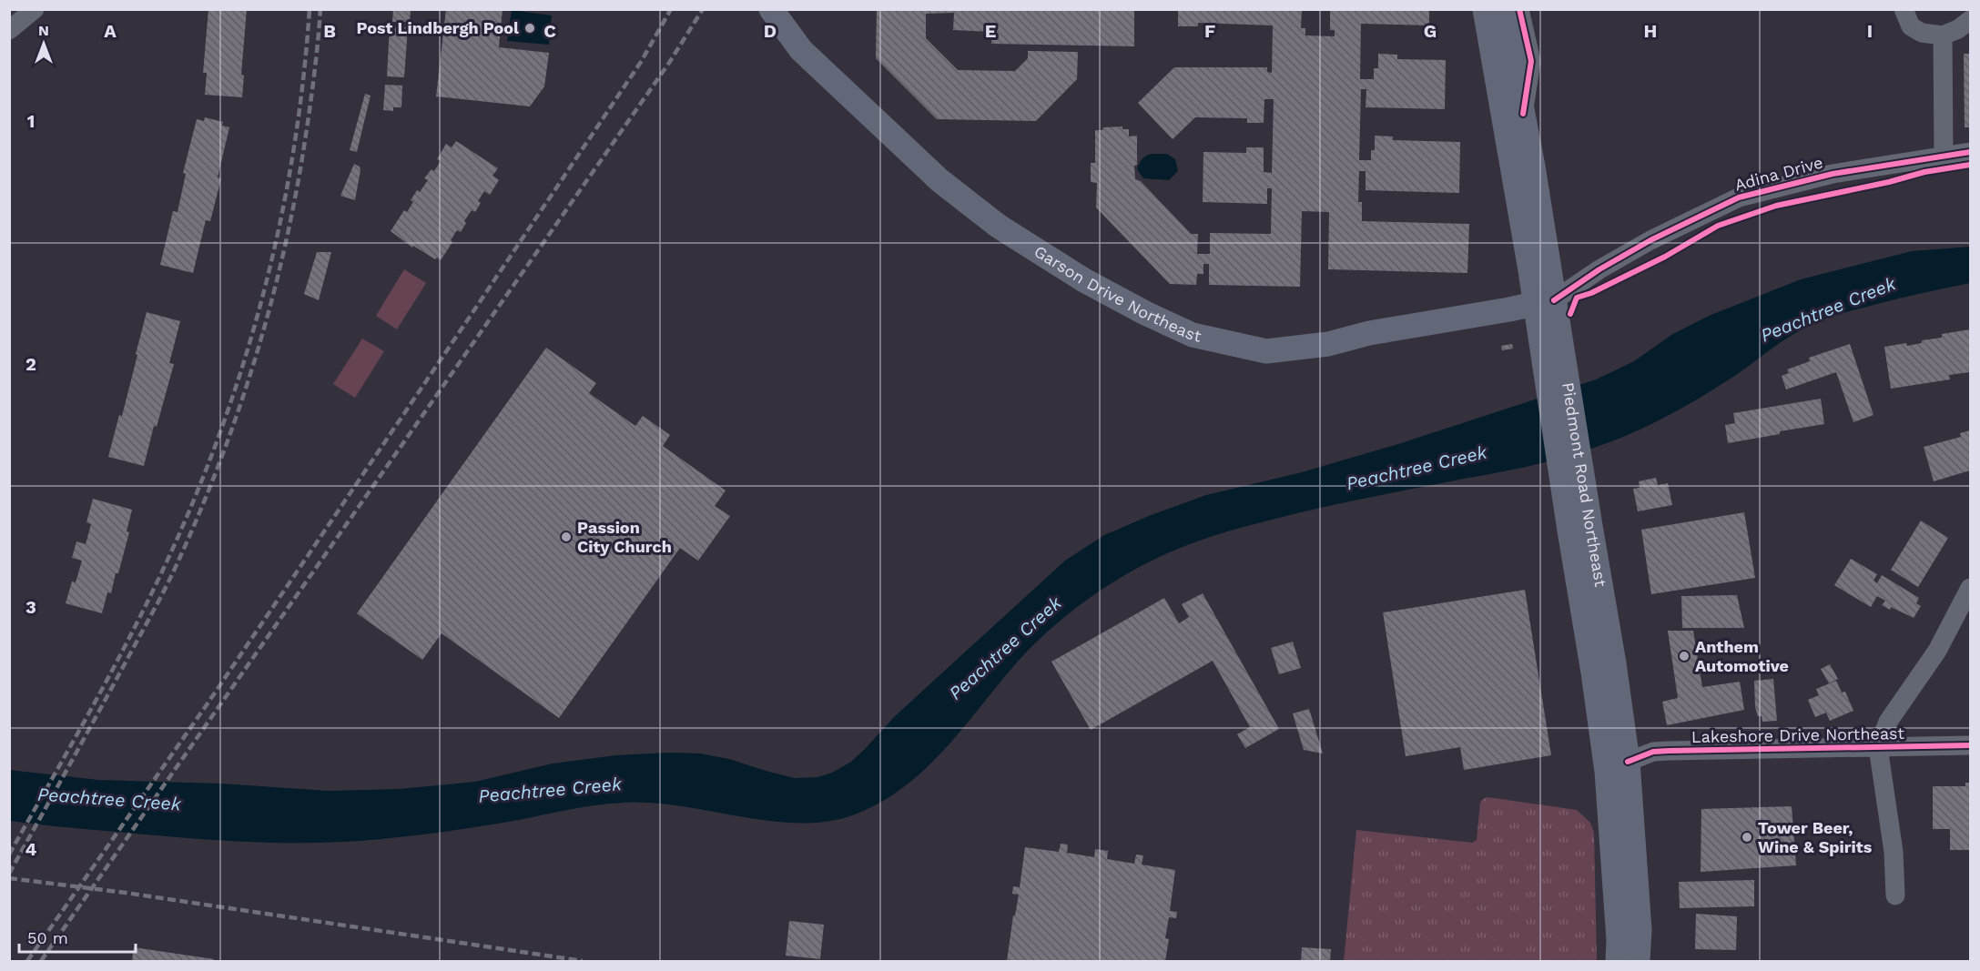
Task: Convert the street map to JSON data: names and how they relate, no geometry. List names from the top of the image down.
{
  "streets": {
    "main road": ["Garson Drive Northeast", "Piedmont Road Northeast"],
    "street": ["Adina Drive", "Lakeshore Drive Northeast"]
  },
  "crossings": [
    ["Adina Drive", "Garson Drive Northeast"],
    ["Adina Drive", "Piedmont Road Northeast"],
    ["Garson Drive Northeast", "Piedmont Road Northeast"],
    ["Piedmont Road Northeast", "Lakeshore Drive Northeast"]
  ],
  "water": ["Peachtree Creek"],
  "places": [
    "Post Lindbergh Pool",
    "Passion City Church",
    "Anthem Automotive",
    "Tower Beer, Wine & Spirits"
  ],
  "scale_bar": "50 m",
  "north": "top",
  "grid": {
    "columns": [
      "A",
      "B",
      "C",
      "D",
      "E",
      "F",
      "G",
      "H",
      "I"
    ],
    "rows": [
      "1",
      "2",
      "3",
      "4"
    ]
  }
}
